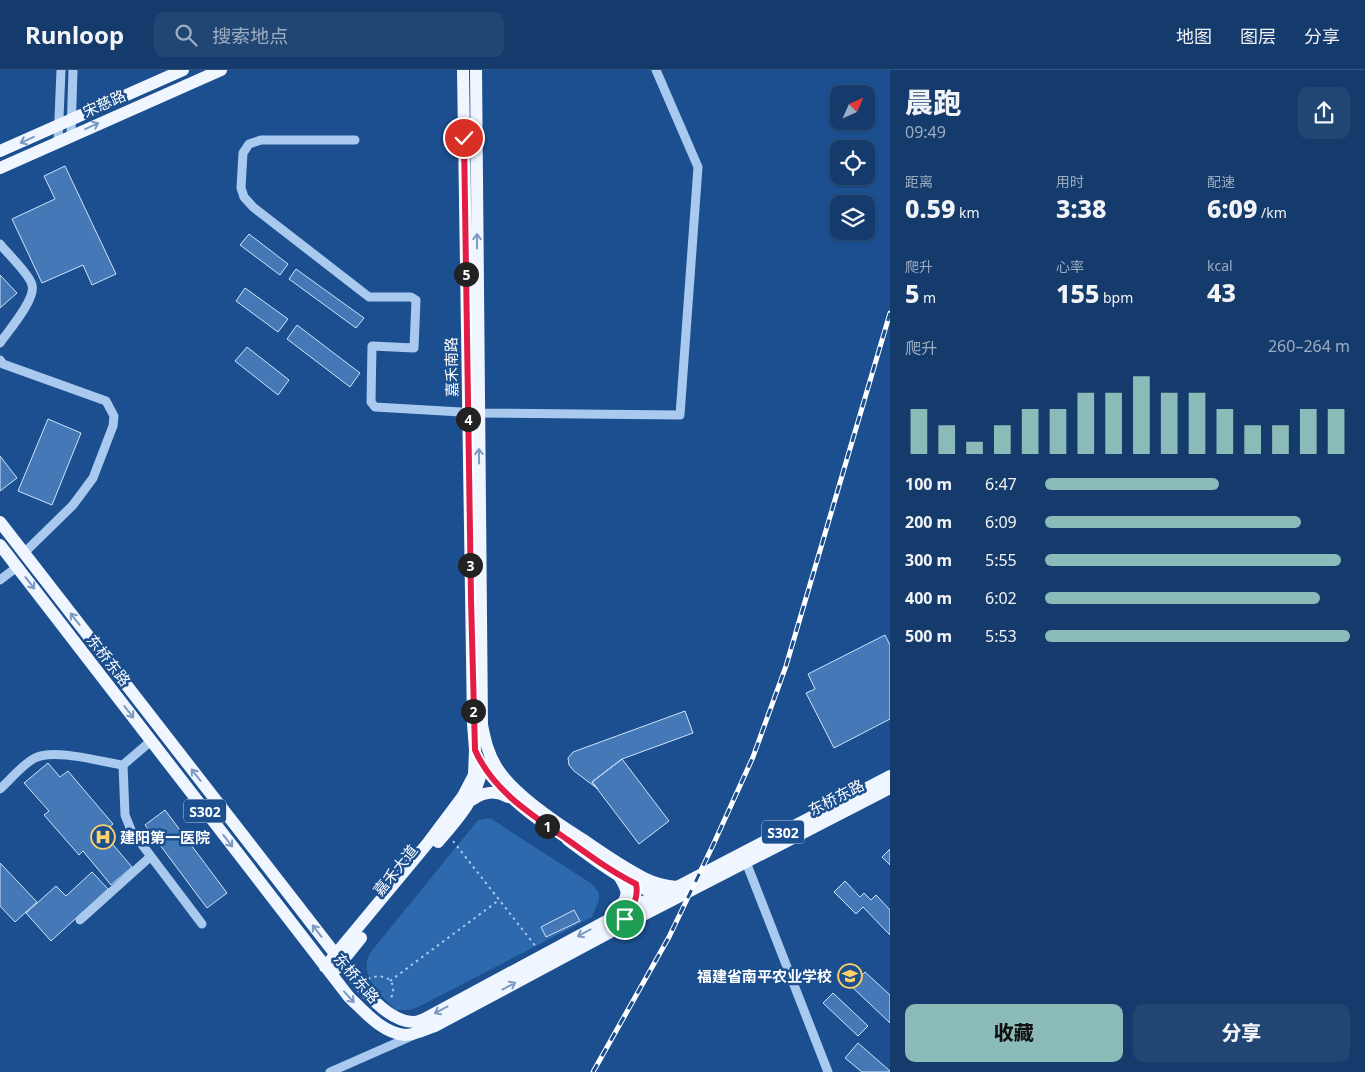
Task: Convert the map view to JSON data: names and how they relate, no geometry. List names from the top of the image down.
{
  "streets": {
    "main road": [
      "宋慈路",
      "嘉禾南路",
      "东桥东路",
      "S302",
      "嘉禾大道"
    ]
  },
  "crossings": [
    ["东桥东路", "嘉禾大道"]
  ],
  "places": {
    "hospital": ["建阳第一医院"],
    "school or university": ["福建省南平农业学校"]
  },
  "north": "top right",
  "page": {
    "header": "Runloop",
    "search": "搜索地点",
    "nav": ["地图", "图层", "分享"],
    "heading": ["晨跑", "09:49"],
    "stats": [
      ["距离", "0.59 km"],
      ["用时", "3:38"],
      ["配速", "6:09 /km"],
      ["爬升", "5 m"],
      ["心率", "155 bpm"],
      ["kcal", "43"]
    ],
    "pins": [
      "5",
      "4",
      "3",
      "2",
      "1"
    ],
    "chart": ["爬升", "260–264 m"],
    "list": [
      {
        "name": "100 m",
        "note": "6:47"
      },
      {
        "name": "200 m",
        "note": "6:09"
      },
      {
        "name": "300 m",
        "note": "5:55"
      },
      {
        "name": "400 m",
        "note": "6:02"
      },
      {
        "name": "500 m",
        "note": "5:53"
      }
    ],
    "buttons": ["收藏", "分享"]
  }
}
